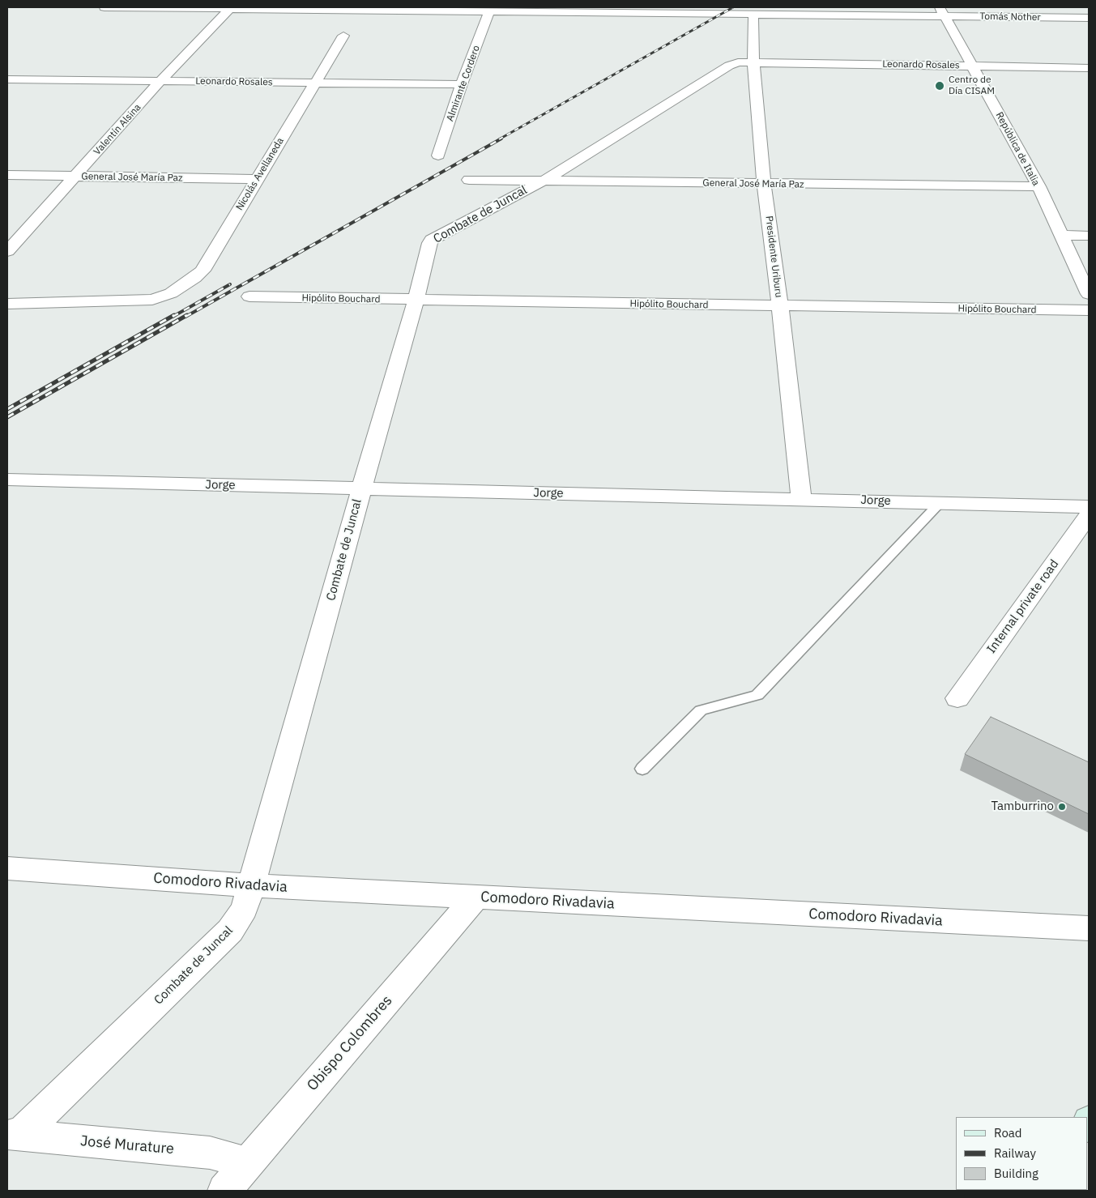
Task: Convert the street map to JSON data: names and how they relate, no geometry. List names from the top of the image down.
{
  "streets": {
    "street": [
      "Tomás Nother",
      "Leonardo Rosales",
      "Almirante Cordero",
      "Valentín Alsina",
      "República de Italia",
      "Nicolás Avellaneda",
      "General José María Paz",
      "Combate de Juncal",
      "Presidente Uriburu",
      "Hipólito Bouchard",
      "Jorge",
      "Internal private road",
      "Comodoro Rivadavia",
      "Obispo Colombres",
      "José Murature"
    ]
  },
  "crossings": [
    ["Tomás Nother", "Almirante Cordero"],
    ["Tomás Nother", "Valentín Alsina"],
    ["Tomás Nother", "República de Italia"],
    ["Tomás Nother", "Presidente Uriburu"],
    ["Leonardo Rosales", "Almirante Cordero"],
    ["Leonardo Rosales", "Valentín Alsina"],
    ["Leonardo Rosales", "República de Italia"],
    ["Leonardo Rosales", "Nicolás Avellaneda"],
    ["Leonardo Rosales", "Combate de Juncal"],
    ["Leonardo Rosales", "Presidente Uriburu"],
    ["Valentín Alsina", "General José María Paz"],
    ["República de Italia", "General José María Paz"],
    ["Nicolás Avellaneda", "General José María Paz"],
    ["General José María Paz", "Combate de Juncal"],
    ["General José María Paz", "Presidente Uriburu"],
    ["Combate de Juncal", "Presidente Uriburu"],
    ["Combate de Juncal", "Hipólito Bouchard"],
    ["Combate de Juncal", "Jorge"],
    ["Combate de Juncal", "Comodoro Rivadavia"],
    ["Combate de Juncal", "José Murature"],
    ["Presidente Uriburu", "Hipólito Bouchard"],
    ["Presidente Uriburu", "Jorge"],
    ["Comodoro Rivadavia", "Obispo Colombres"],
    ["Obispo Colombres", "José Murature"]
  ],
  "places": ["Centro de Día CISAM", "Tamburrino"],
  "legend": ["Road", "Railway", "Building"]
}
